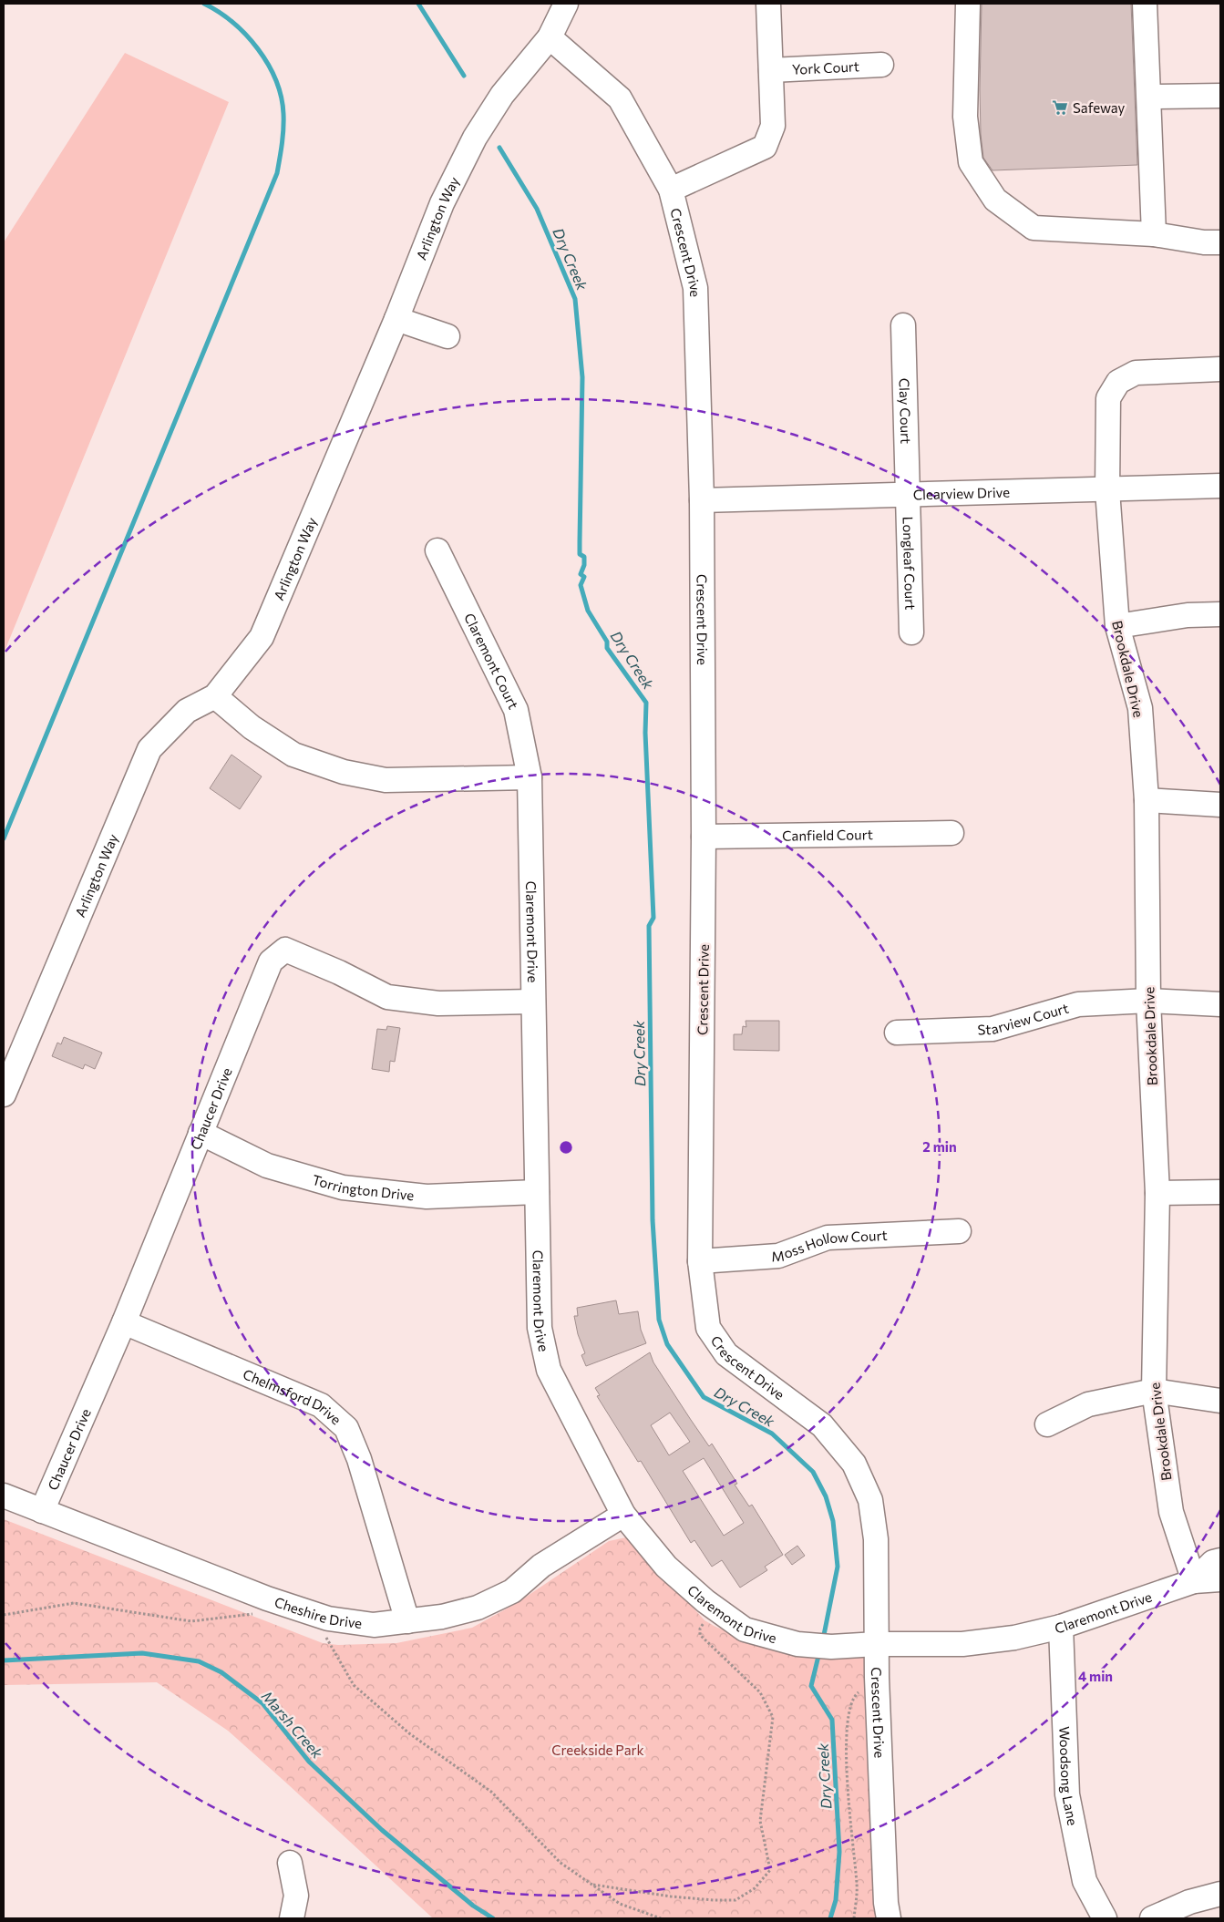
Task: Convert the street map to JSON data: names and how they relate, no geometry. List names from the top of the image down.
{
  "streets": {
    "street": [
      "York Court",
      "Arlington Way",
      "Crescent Drive",
      "Clay Court",
      "Clearview Drive",
      "Longleaf Court",
      "Claremont Court",
      "Brookdale Drive",
      "Canfield Court",
      "Claremont Drive",
      "Starview Court",
      "Chaucer Drive",
      "Torrington Drive",
      "Moss Hollow Court",
      "Chelmsford Drive",
      "Cheshire Drive",
      "Woodsong Lane"
    ]
  },
  "crossings": [
    ["Arlington Way", "Crescent Drive"],
    ["Crescent Drive", "Clearview Drive"],
    ["Crescent Drive", "Canfield Court"],
    ["Crescent Drive", "Claremont Drive"],
    ["Crescent Drive", "Moss Hollow Court"],
    ["Clay Court", "Clearview Drive"],
    ["Clay Court", "Longleaf Court"],
    ["Clearview Drive", "Longleaf Court"],
    ["Clearview Drive", "Brookdale Drive"],
    ["Claremont Court", "Claremont Drive"],
    ["Brookdale Drive", "Claremont Drive"],
    ["Brookdale Drive", "Starview Court"],
    ["Claremont Drive", "Chaucer Drive"],
    ["Claremont Drive", "Torrington Drive"],
    ["Claremont Drive", "Cheshire Drive"],
    ["Claremont Drive", "Woodsong Lane"],
    ["Chaucer Drive", "Torrington Drive"],
    ["Chaucer Drive", "Chelmsford Drive"],
    ["Chaucer Drive", "Cheshire Drive"],
    ["Chelmsford Drive", "Cheshire Drive"]
  ],
  "water": ["Dry Creek", "Marsh Creek"],
  "parks": ["Creekside Park"],
  "places": {
    "supermarket": ["Safeway"]
  },
  "rings": ["2 min", "4 min"]
}
